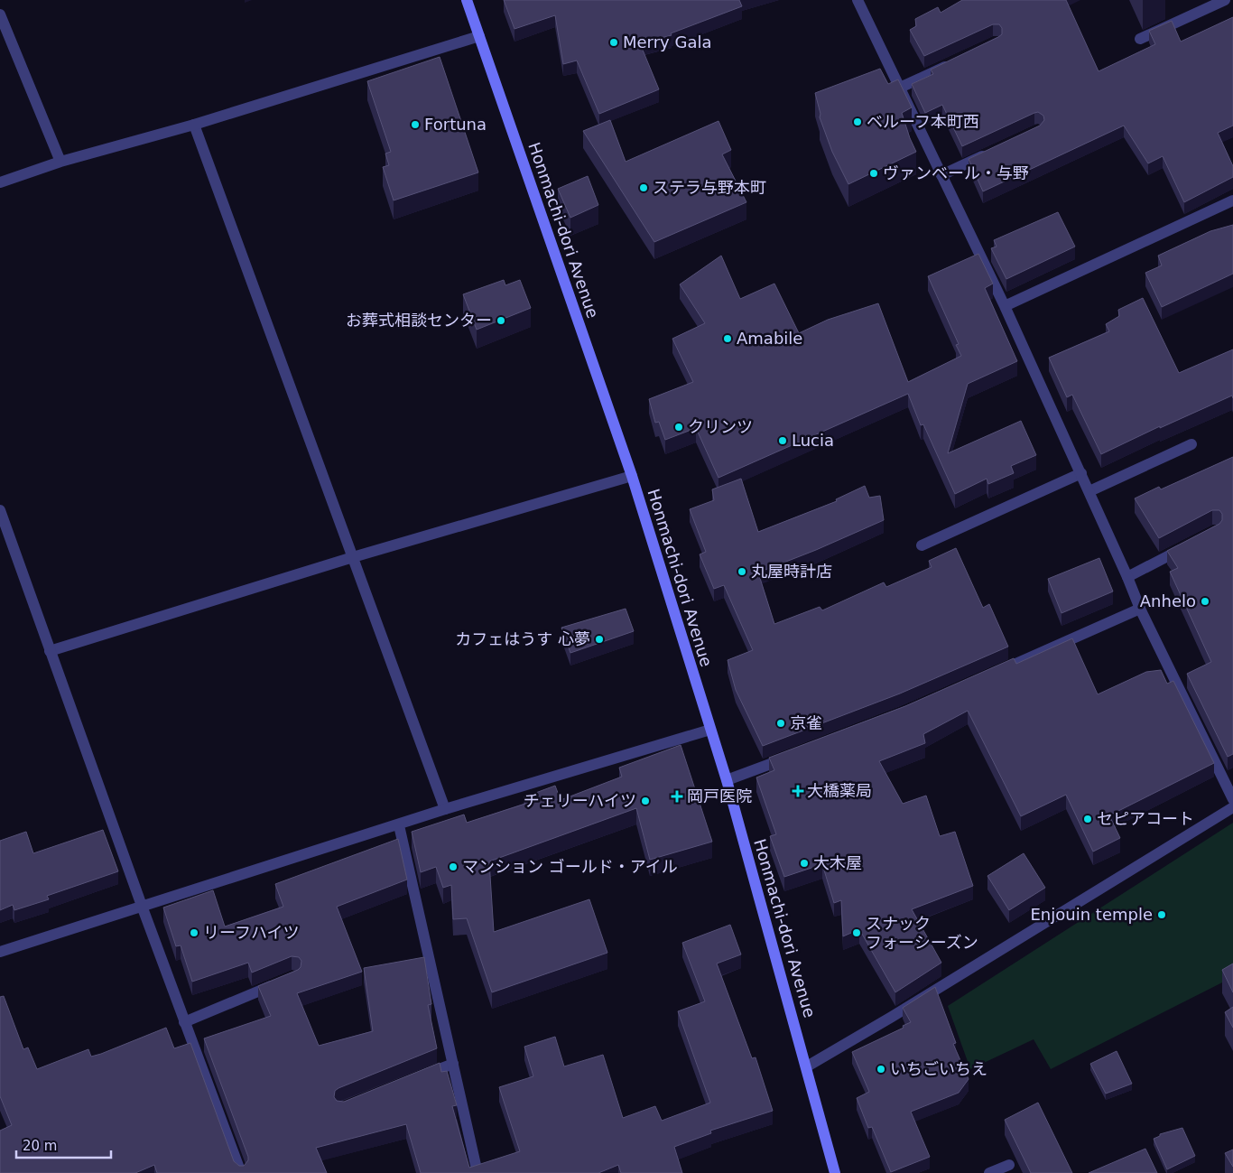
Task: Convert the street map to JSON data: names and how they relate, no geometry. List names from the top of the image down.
{
  "streets": {
    "main road": ["Honmachi-dori Avenue"]
  },
  "places": {
    "other": [
      "Merry Gala",
      "ベルーフ本町西",
      "Fortuna",
      "ヴァンベール・与野",
      "ステラ与野本町",
      "お葬式相談センター",
      "Amabile",
      "クリンツ",
      "Lucia",
      "丸屋時計店",
      "Anhelo",
      "カフェはうす 心夢",
      "京雀",
      "チェリーハイツ",
      "セピアコート",
      "大木屋",
      "マンション ゴールド・アイル",
      "Enjouin temple",
      "リーフハイツ",
      "スナック フォーシーズン",
      "いちごいちえ"
    ],
    "health": ["大橋薬局", "岡戸医院"]
  },
  "scale_bar": "20 m"
}
